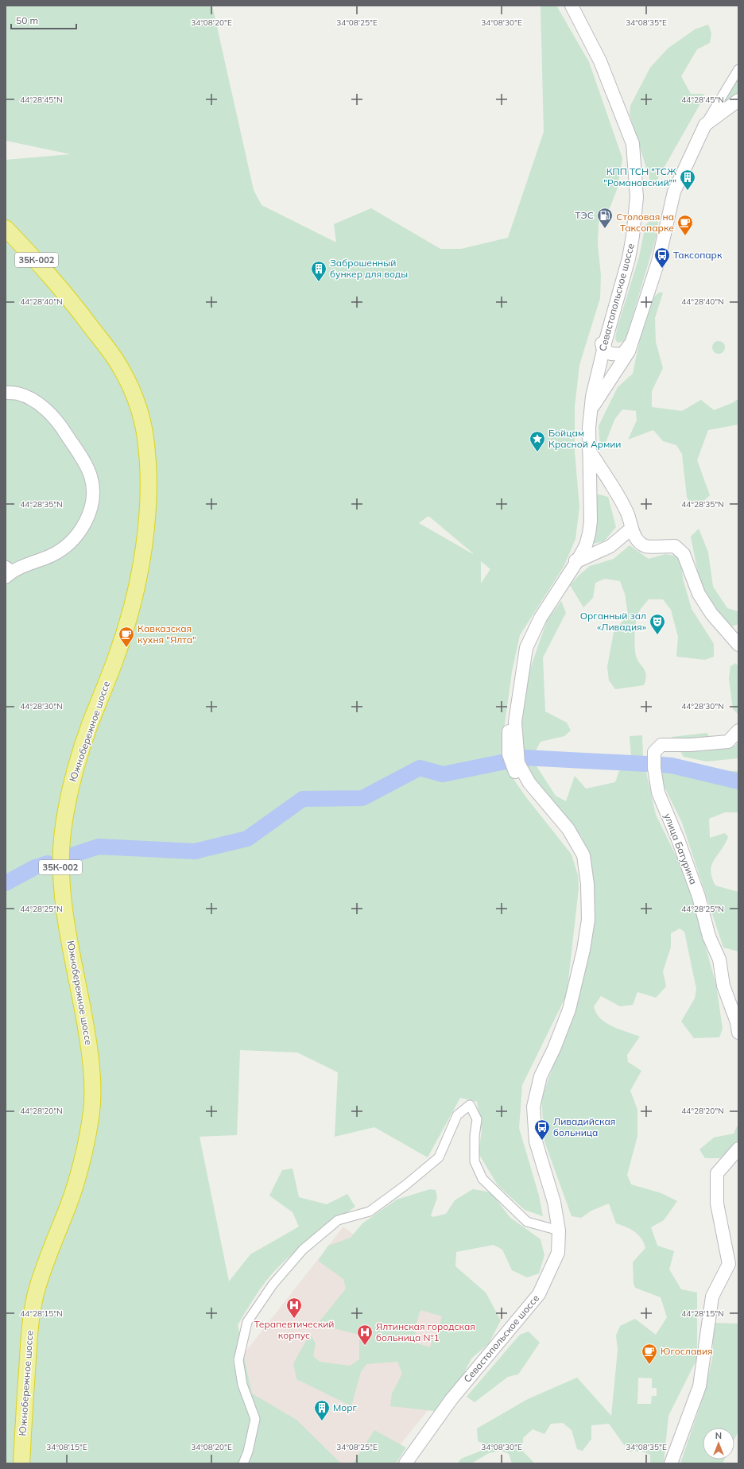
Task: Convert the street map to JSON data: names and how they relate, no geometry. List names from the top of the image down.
{
  "streets": {
    "highway": ["35К-002", "Южнобережное шоссе"],
    "main road": ["Севастопольское шоссе", "улица Батурина"]
  },
  "places": {
    "building": ["КПП ТСН \"ТСЖ \"Романовский\"\"", "Заброшенный бункер для воды", "Морг"],
    "fuel station": ["ТЭС"],
    "cafe": ["Столовая на Таксопарке", "Кавказская кухня \"Ялта\"", "Югославия"],
    "bus stop": ["Таксопарк", "Ливадийская больница"],
    "place": ["Бойцам Красной Армии"],
    "theatre": ["Органный зал «Ливадия»"],
    "hospital": ["Терапевтический корпус", "Ялтинская городская больница №1"]
  },
  "scale_bar": "50 m",
  "north": "top",
  "coordinates": [
    "34°08'20\"E",
    "34°08'25\"E",
    "34°08'30\"E",
    "34°08'35\"E",
    "44°28'45\"N",
    "44°28'40\"N",
    "44°28'35\"N",
    "44°28'30\"N",
    "44°28'25\"N",
    "44°28'20\"N",
    "44°28'15\"N",
    "34°08'15\"E"
  ]
}
